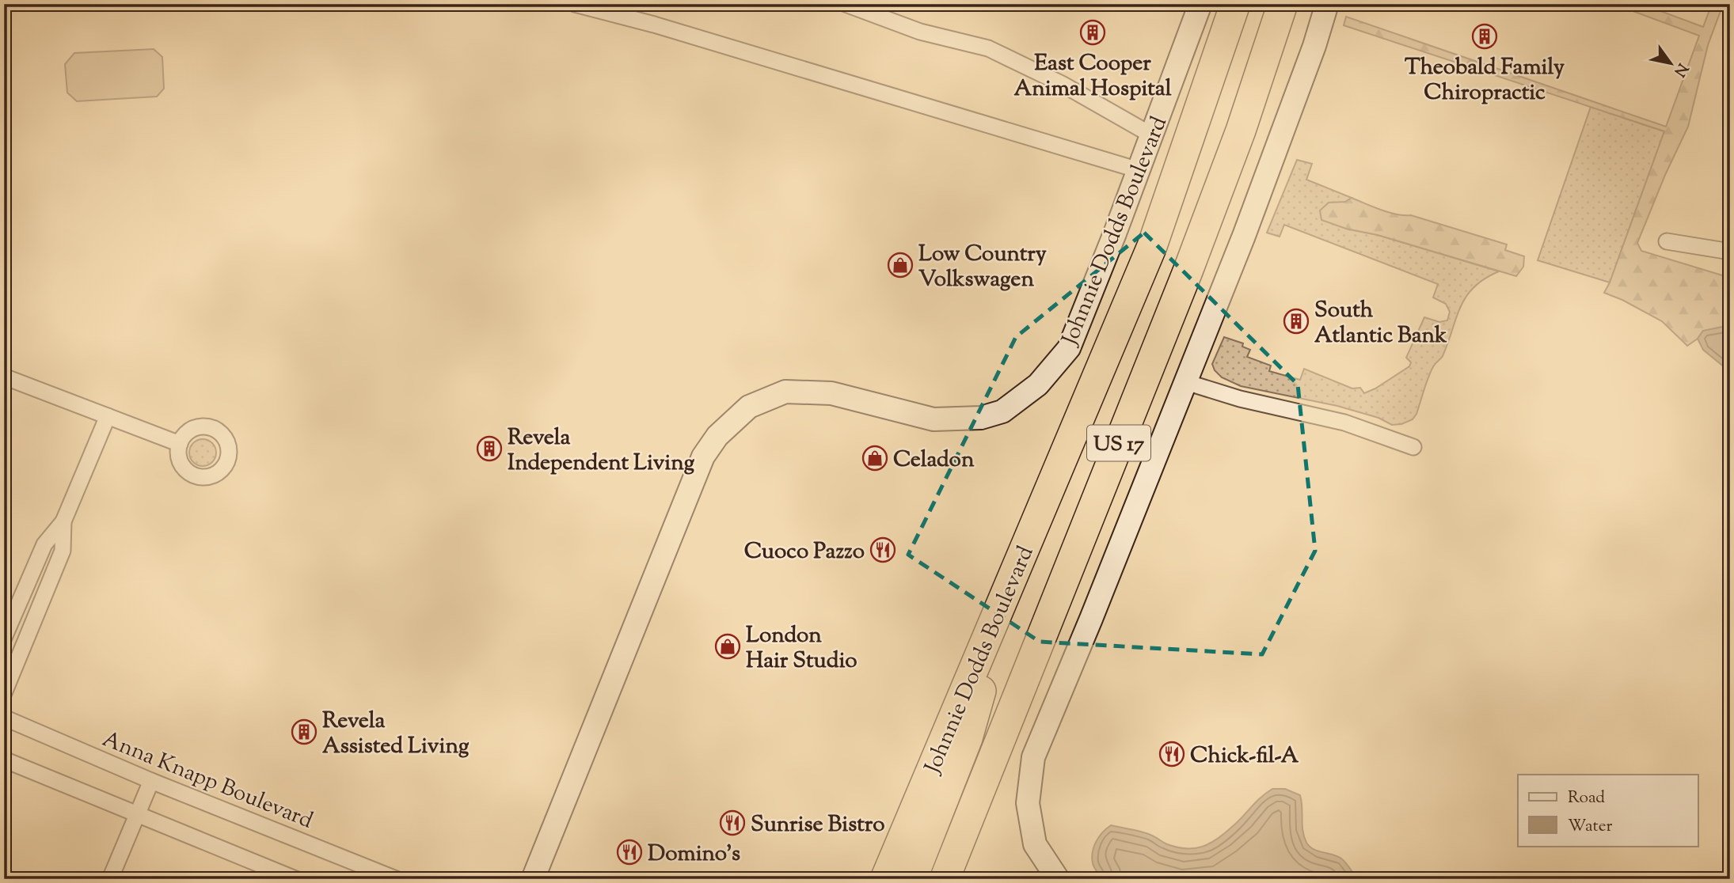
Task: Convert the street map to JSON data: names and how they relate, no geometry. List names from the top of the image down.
{
  "streets": {
    "highway": ["Johnnie Dodds Boulevard", "US 17"],
    "street": ["Anna Knapp Boulevard"]
  },
  "places": {
    "building": [
      "East Cooper Animal Hospital",
      "Theobald Family Chiropractic",
      "South Atlantic Bank",
      "Revela Independent Living",
      "Revela Assisted Living"
    ],
    "shop": ["Low Country Volkswagen", "Celadon", "London Hair Studio"],
    "restaurant": [
      "Cuoco Pazzo",
      "Chick-fil-A",
      "Sunrise Bistro",
      "Domino's"
    ]
  },
  "legend": ["Road", "Water"],
  "north": "bottom right"
}
